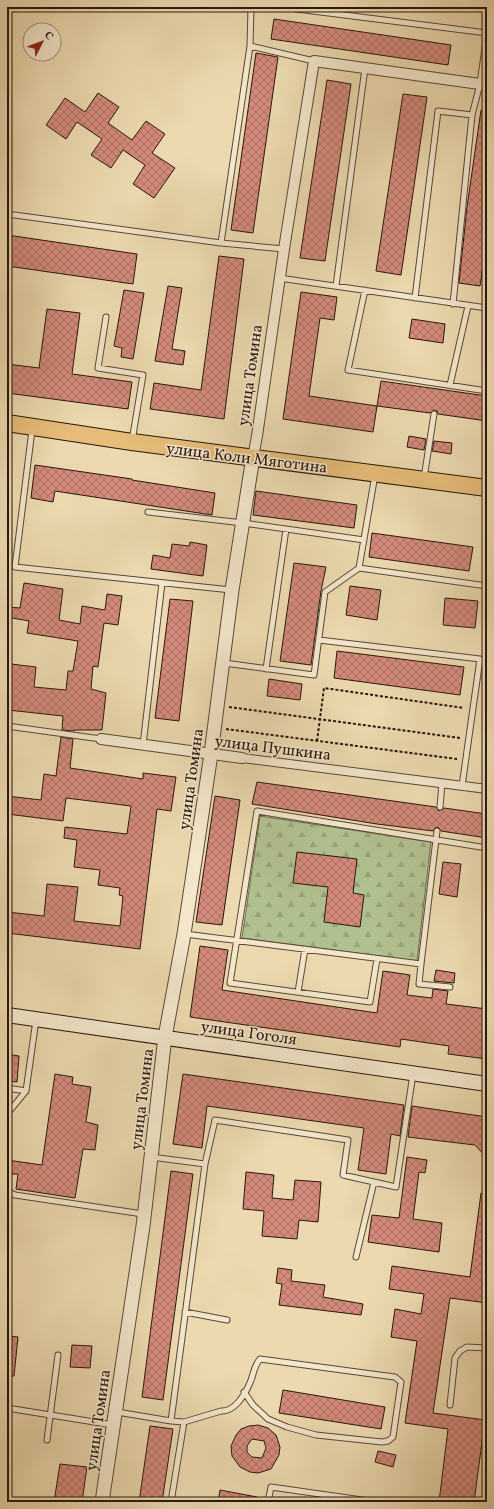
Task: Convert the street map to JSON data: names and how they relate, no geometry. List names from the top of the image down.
{
  "streets": {
    "main road": ["улица Коли Мяготина", "улица Гоголя"],
    "street": ["улица Томина", "улица Пушкина"]
  },
  "crossings": [
    ["улица Томина", "улица Коли Мяготина"],
    ["улица Томина", "улица Пушкина"],
    ["улица Томина", "улица Гоголя"]
  ],
  "north": "top right"
}
